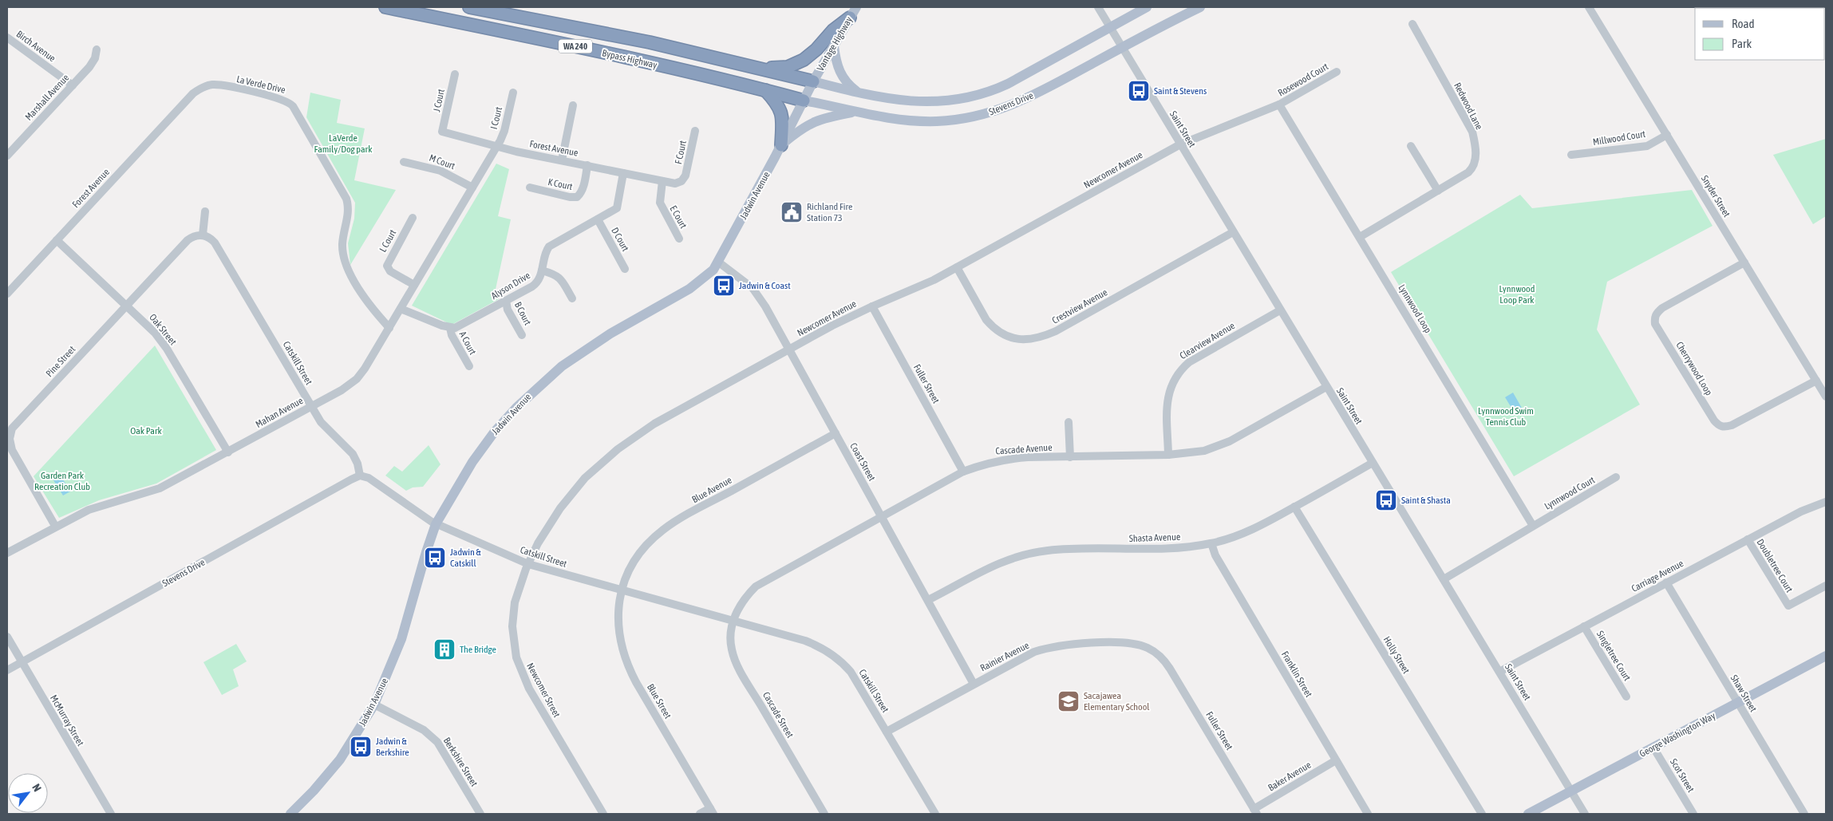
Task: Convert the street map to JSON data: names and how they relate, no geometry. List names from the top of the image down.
{
  "streets": {
    "highway": ["WA 240", "Bypass Highway"],
    "main road": [
      "Vantage Highway",
      "Stevens Drive",
      "Jadwin Avenue",
      "George Washington Way"
    ],
    "street": [
      "Birch Avenue",
      "Rosewood Court",
      "La Verde Drive",
      "Marshall Avenue",
      "J Court",
      "Redwood Lane",
      "I Court",
      "Saint Street",
      "Millwood Court",
      "Forest Avenue",
      "F Court",
      "M Court",
      "Newcomer Avenue",
      "K Court",
      "Snyder Street",
      "E Court",
      "D Court",
      "L Court",
      "Alyson Drive",
      "Crestview Avenue",
      "Lynnwood Loop",
      "B Court",
      "Oak Street",
      "Clearview Avenue",
      "A Court",
      "Pine Street",
      "Catskill Street",
      "Cherrywood Loop",
      "Fuller Street",
      "Mahan Avenue",
      "Cascade Avenue",
      "Coast Street",
      "Blue Avenue",
      "Lynnwood Court",
      "Shasta Avenue",
      "Doubletree Court",
      "Carriage Avenue",
      "Holly Street",
      "Singletree Court",
      "Rainier Avenue",
      "Franklin Street",
      "Newcomer Street",
      "Shaw Street",
      "Blue Street",
      "Cascade Street",
      "McMurray Street",
      "Berkshire Street",
      "Scot Street",
      "Baker Avenue"
    ]
  },
  "crossings": [
    ["Vantage Highway", "WA 240"],
    ["Vantage Highway", "Bypass Highway"],
    ["Vantage Highway", "Stevens Drive"],
    ["Vantage Highway", "Jadwin Avenue"],
    ["Birch Avenue", "Marshall Avenue"],
    ["WA 240", "Bypass Highway"],
    ["Bypass Highway", "Stevens Drive"],
    ["Bypass Highway", "Jadwin Avenue"],
    ["Rosewood Court", "Lynnwood Loop"],
    ["La Verde Drive", "Forest Avenue"],
    ["La Verde Drive", "Mahan Avenue"],
    ["J Court", "Forest Avenue"],
    ["Stevens Drive", "Saint Street"],
    ["Stevens Drive", "Jadwin Avenue"],
    ["Stevens Drive", "Catskill Street"],
    ["Stevens Drive", "McMurray Street"],
    ["Redwood Lane", "Lynnwood Loop"],
    ["I Court", "Forest Avenue"],
    ["I Court", "Mahan Avenue"],
    ["Saint Street", "Newcomer Avenue"],
    ["Saint Street", "Crestview Avenue"],
    ["Saint Street", "Clearview Avenue"],
    ["Saint Street", "Cascade Avenue"],
    ["Saint Street", "Shasta Avenue"],
    ["Saint Street", "Carriage Avenue"],
    ["Saint Street", "George Washington Way"],
    ["Millwood Court", "Snyder Street"],
    ["Forest Avenue", "F Court"],
    ["Forest Avenue", "K Court"],
    ["Forest Avenue", "E Court"],
    ["Forest Avenue", "Alyson Drive"],
    ["Forest Avenue", "Oak Street"],
    ["Forest Avenue", "Mahan Avenue"],
    ["F Court", "E Court"],
    ["M Court", "Mahan Avenue"],
    ["Newcomer Avenue", "Crestview Avenue"],
    ["Newcomer Avenue", "Catskill Street"],
    ["Newcomer Avenue", "Fuller Street"],
    ["Newcomer Avenue", "Coast Street"],
    ["Newcomer Avenue", "Newcomer Street"],
    ["Jadwin Avenue", "Catskill Street"],
    ["Jadwin Avenue", "Coast Street"],
    ["Jadwin Avenue", "Berkshire Street"],
    ["Snyder Street", "Cherrywood Loop"],
    ["D Court", "Alyson Drive"],
    ["L Court", "Mahan Avenue"],
    ["Alyson Drive", "B Court"],
    ["Alyson Drive", "A Court"],
    ["Lynnwood Loop", "Lynnwood Court"],
    ["Oak Street", "Pine Street"],
    ["Oak Street", "Mahan Avenue"],
    ["Clearview Avenue", "Cascade Avenue"],
    ["Pine Street", "Catskill Street"],
    ["Pine Street", "Mahan Avenue"],
    ["Catskill Street", "Mahan Avenue"],
    ["Catskill Street", "Cascade Avenue"],
    ["Catskill Street", "Blue Avenue"],
    ["Catskill Street", "Rainier Avenue"],
    ["Catskill Street", "Newcomer Street"],
    ["Catskill Street", "Blue Street"],
    ["Catskill Street", "Cascade Street"],
    ["Fuller Street", "Cascade Avenue"],
    ["Fuller Street", "Rainier Avenue"],
    ["Fuller Street", "Baker Avenue"],
    ["Cascade Avenue", "Coast Street"],
    ["Cascade Avenue", "Cascade Street"],
    ["Coast Street", "Blue Avenue"],
    ["Coast Street", "Shasta Avenue"],
    ["Coast Street", "Rainier Avenue"],
    ["Blue Avenue", "Blue Street"],
    ["Shasta Avenue", "Holly Street"],
    ["Shasta Avenue", "Franklin Street"],
    ["Doubletree Court", "Carriage Avenue"],
    ["Carriage Avenue", "Singletree Court"],
    ["Carriage Avenue", "Shaw Street"],
    ["Franklin Street", "Baker Avenue"],
    ["Shaw Street", "George Washington Way"],
    ["George Washington Way", "Scot Street"]
  ],
  "parks": [
    "LaVerde Family/Dog park",
    "Lynnwood Loop Park",
    "Lynnwood Swim Tennis Club",
    "Oak Park",
    "Garden Park Recreation Club"
  ],
  "places": {
    "bus stop": [
      "Saint & Stevens",
      "Jadwin & Coast",
      "Saint & Shasta",
      "Jadwin & Catskill",
      "Jadwin & Berkshire"
    ],
    "public building": ["Richland Fire Station 73"],
    "building": ["The Bridge"],
    "school or university": ["Sacajawea Elementary School"]
  },
  "legend": ["Road", "Park"],
  "north": "top right"
}
